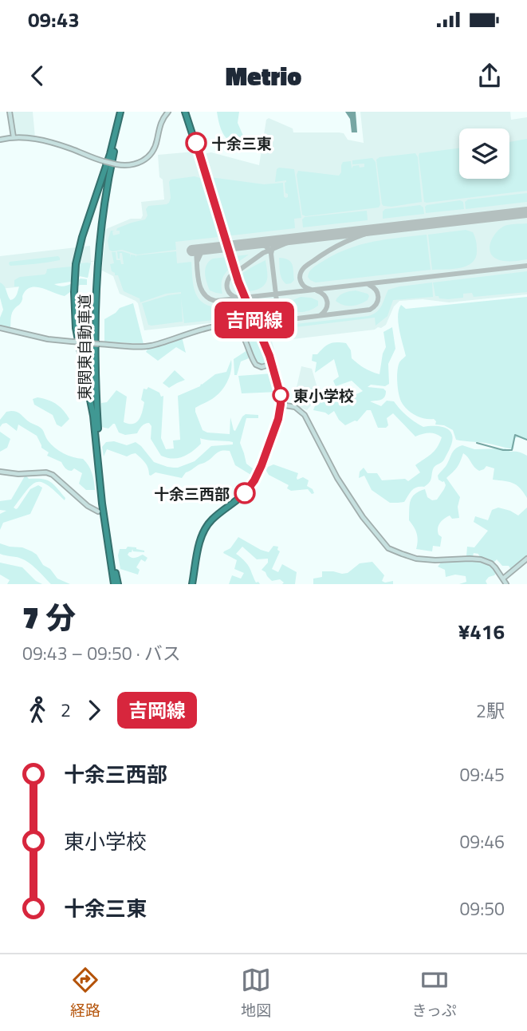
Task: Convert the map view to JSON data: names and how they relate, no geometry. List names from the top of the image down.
{
  "streets": {
    "highway": ["東関東自動車道"]
  },
  "places": ["十余三東", "東小学校", "十余三西部"],
  "lines": ["bus line 吉岡線"],
  "page": {
    "status": "09:43",
    "header": "Metrio",
    "on_map": "吉岡線",
    "heading": ["7 分", "09:43 – 09:50 · バス", "¥416"],
    "legs": ["2", "吉岡線", "2駅"],
    "list": [
      {
        "name": "十余三西部",
        "value": "09:45"
      },
      {
        "name": "東小学校",
        "value": "09:46"
      },
      {
        "name": "十余三東",
        "value": "09:50"
      }
    ],
    "tabs": ["経路", "地図", "きっぷ"]
  }
}
